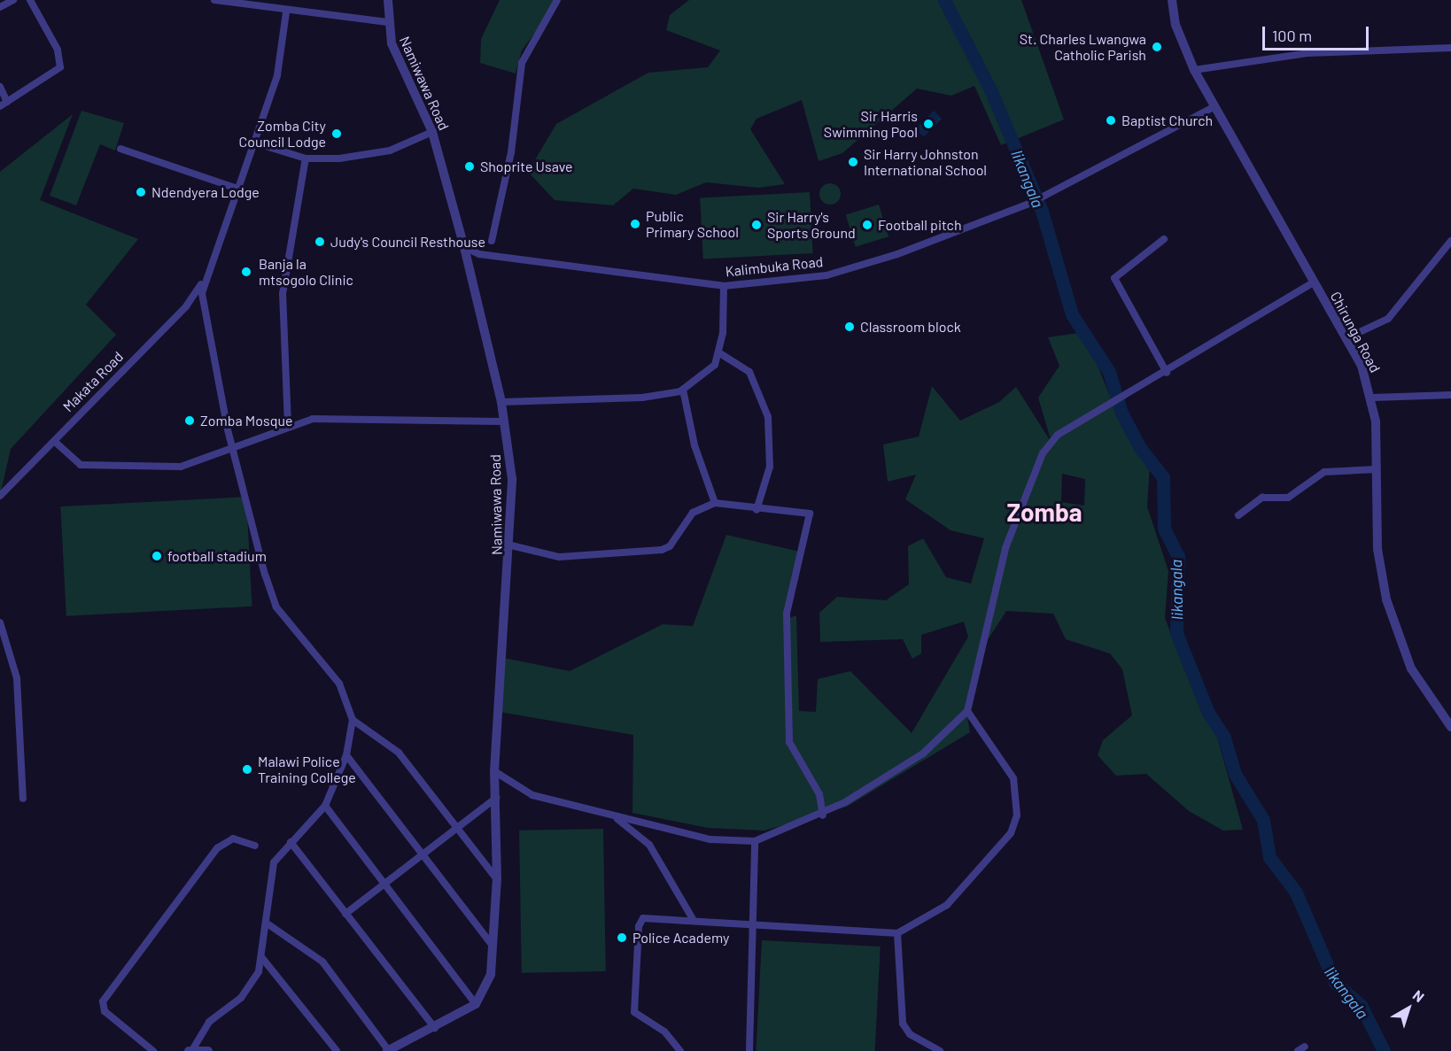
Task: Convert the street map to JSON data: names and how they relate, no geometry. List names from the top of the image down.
{
  "streets": {
    "street": [
      "Namiwawa Road",
      "Kalimbuka Road",
      "Chirunga Road",
      "Makata Road"
    ]
  },
  "crossings": [
    ["Namiwawa Road", "Kalimbuka Road"],
    ["Kalimbuka Road", "Chirunga Road"]
  ],
  "districts": ["Zomba"],
  "water": ["likangala"],
  "places": [
    "St. Charles Lwangwa Catholic Parish",
    "Baptist Church",
    "Sir Harris Swimming Pool",
    "Zomba City Council Lodge",
    "Sir Harry Johnston International School",
    "Shoprite Usave",
    "Ndendyera Lodge",
    "Public Primary School",
    "Sir Harry's Sports Ground",
    "Football pitch",
    "Judy's Council Resthouse",
    "Banja la mtsogolo Clinic",
    "Classroom block",
    "Zomba Mosque",
    "football stadium",
    "Malawi Police Training College",
    "Police Academy"
  ],
  "scale_bar": "100 m",
  "north": "top right"
}
